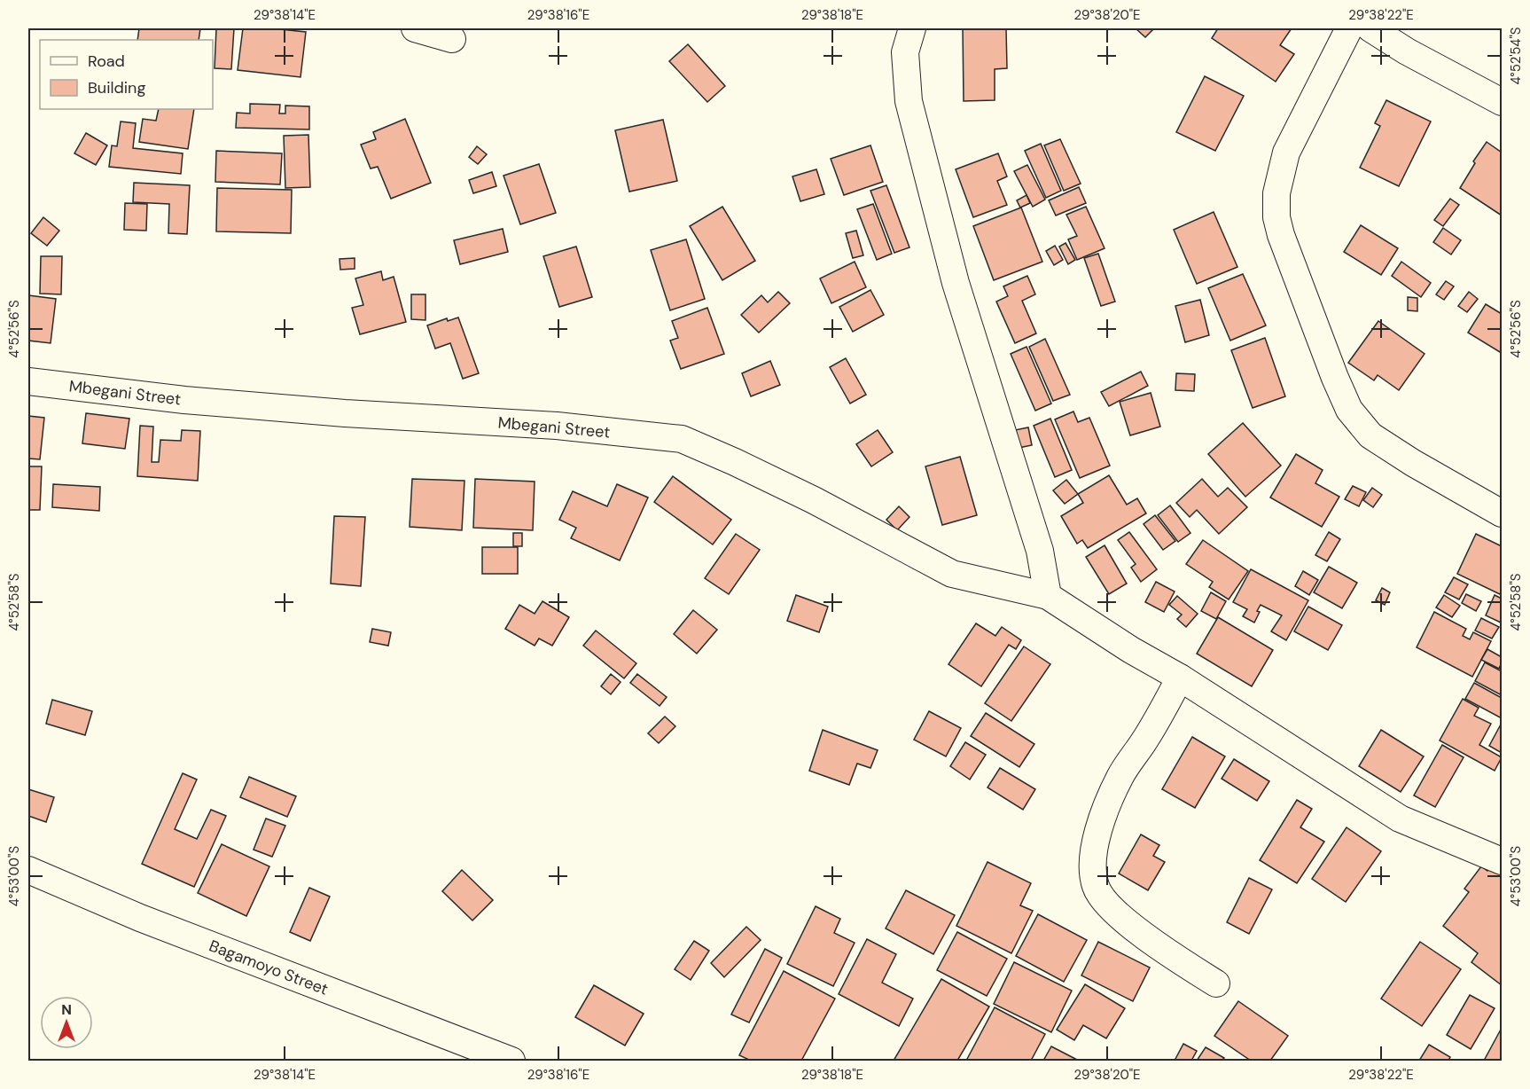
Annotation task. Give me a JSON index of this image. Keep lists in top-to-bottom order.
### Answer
{
  "streets": {
    "street": ["Mbegani Street", "Bagamoyo Street"]
  },
  "legend": ["Road", "Building"],
  "north": "top",
  "coordinates": [
    "29°38'14\"E",
    "29°38'16\"E",
    "29°38'18\"E",
    "29°38'20\"E",
    "29°38'22\"E",
    "4°52'54\"S",
    "4°52'56\"S",
    "4°52'58\"S",
    "4°53'00\"S"
  ]
}
